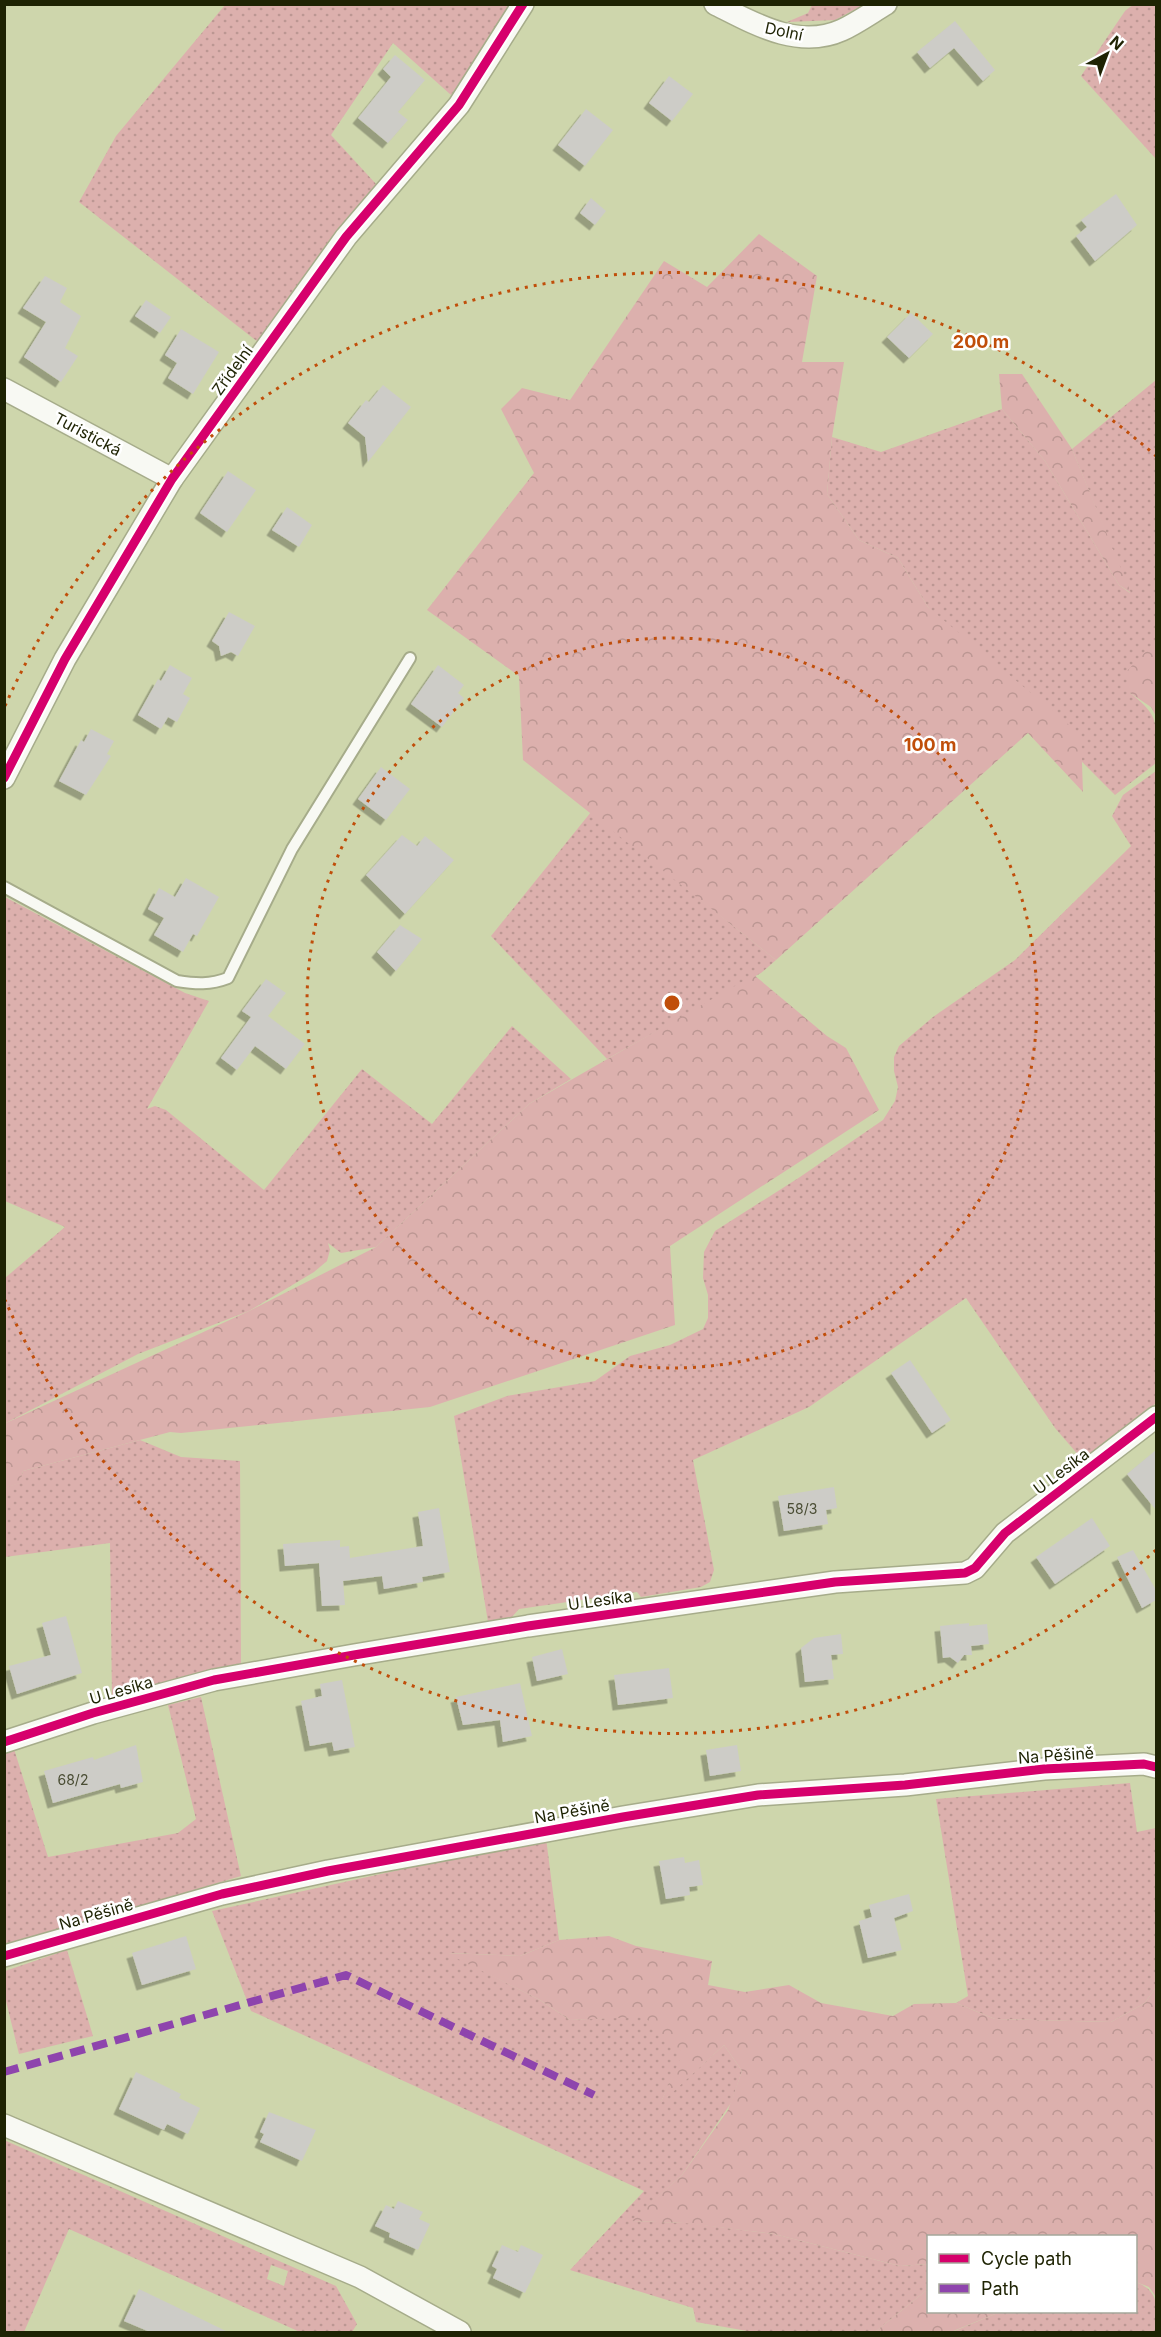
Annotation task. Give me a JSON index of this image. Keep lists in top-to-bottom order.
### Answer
{
  "streets": {
    "street": [
      "Dolní",
      "Zřídelní",
      "Turistická",
      "U Lesíka",
      "Na Pěšině"
    ]
  },
  "crossings": [
    ["Zřídelní", "Turistická"]
  ],
  "house_numbers": ["58/3", "68/2"],
  "legend": ["Cycle path", "Path"],
  "north": "top right",
  "rings": ["200 m", "100 m"]
}
